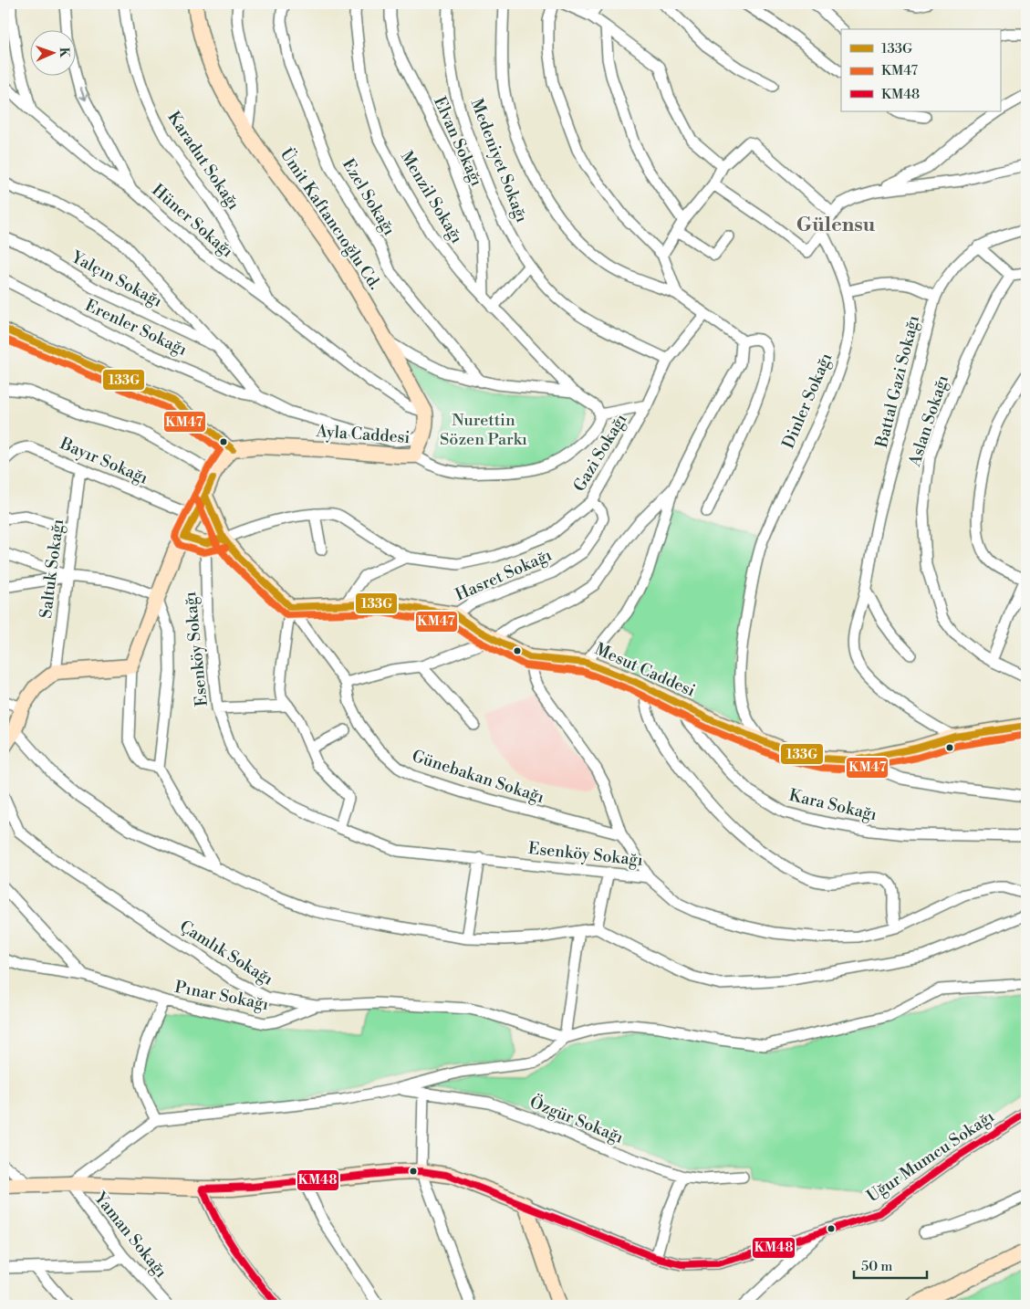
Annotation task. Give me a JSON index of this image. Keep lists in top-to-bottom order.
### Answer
{
  "streets": {
    "street": [
      "Elvan Sokağı",
      "Karadut Sokağı",
      "Medeniyet Sokağı",
      "Ezel Sokağı",
      "Menzil Sokağı",
      "Ümit Kaftancıoğlu Cd.",
      "Hüner Sokağı",
      "Yalçın Sokağı",
      "Erenler Sokağı",
      "Battal Gazi Sokağı",
      "Dinler Sokağı",
      "Aslan Sokağı",
      "Ayla Caddesi",
      "Gazi Sokağı",
      "Bayır Sokağı",
      "Saltuk Sokağı",
      "Hasret Sokağı",
      "Esenköy Sokağı",
      "Mesut Caddesi",
      "Günebakan Sokağı",
      "Kara Sokağı",
      "Çamlık Sokağı",
      "Pınar Sokağı",
      "Özgür Sokağı",
      "Uğur Mumcu Sokağı",
      "Yaman Sokağı"
    ]
  },
  "crossings": [
    ["Elvan Sokağı", "Menzil Sokağı"],
    ["Karadut Sokağı", "Hüner Sokağı"],
    ["Ümit Kaftancıoğlu Cd.", "Hüner Sokağı"],
    ["Yalçın Sokağı", "Erenler Sokağı"],
    ["Battal Gazi Sokağı", "Mesut Caddesi"],
    ["Dinler Sokağı", "Mesut Caddesi"],
    ["Gazi Sokağı", "Hasret Sokağı"],
    ["Bayır Sokağı", "Saltuk Sokağı"],
    ["Hasret Sokağı", "Mesut Caddesi"],
    ["Mesut Caddesi", "Kara Sokağı"],
    ["Çamlık Sokağı", "Pınar Sokağı"]
  ],
  "districts": ["Gülensu"],
  "parks": ["Nurettin Sözen Parkı"],
  "lines": ["transit line 133G", "transit line KM47", "transit line KM48"],
  "legend": ["133G", "KM47", "KM48"],
  "scale_bar": "50 m",
  "north": "right"
}
